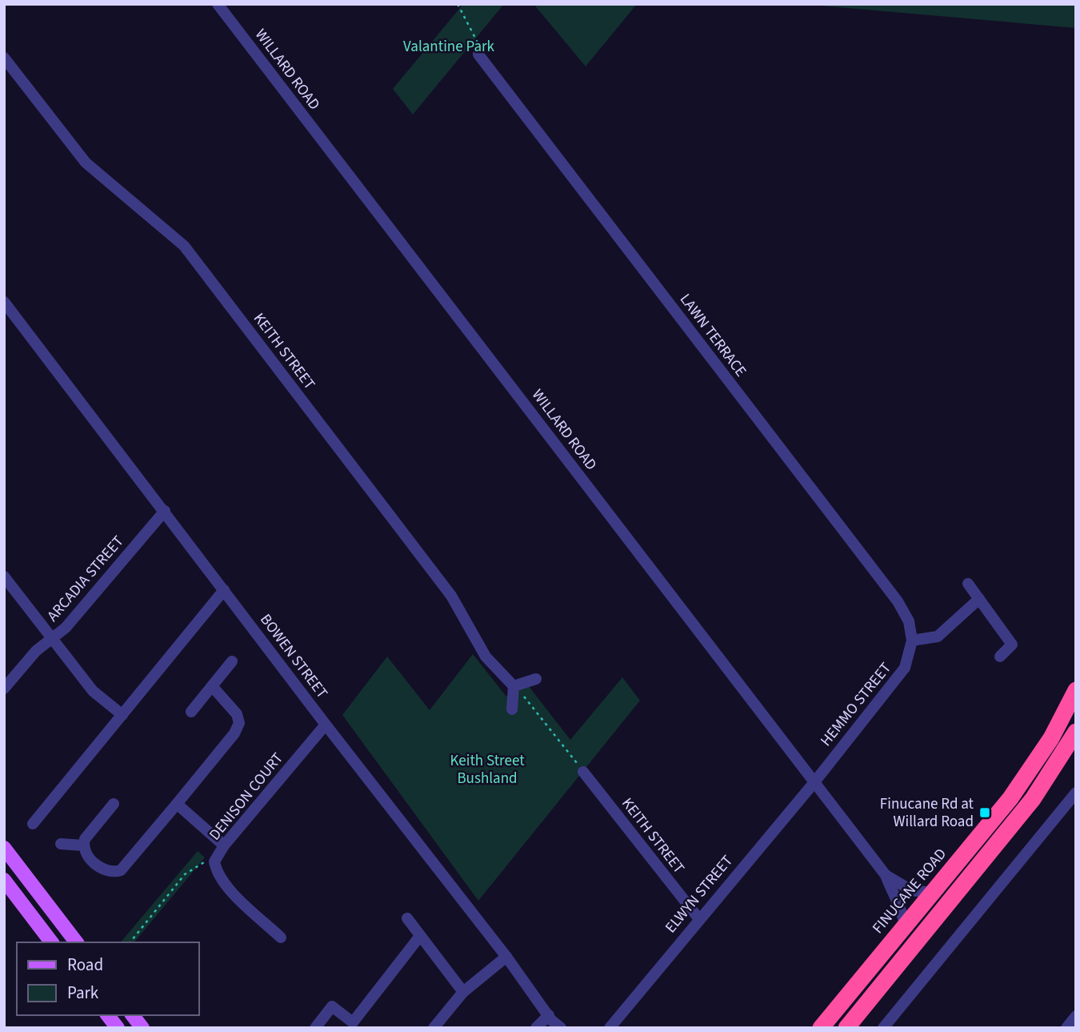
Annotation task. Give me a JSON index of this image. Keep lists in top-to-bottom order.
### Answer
{
  "streets": {
    "highway": ["FINUCANE ROAD"],
    "street": [
      "WILLARD ROAD",
      "LAWN TERRACE",
      "KEITH STREET",
      "ARCADIA STREET",
      "BOWEN STREET",
      "HEMMO STREET",
      "DENISON COURT",
      "ELWYN STREET"
    ]
  },
  "crossings": [
    ["WILLARD ROAD", "HEMMO STREET"],
    ["WILLARD ROAD", "FINUCANE ROAD"],
    ["WILLARD ROAD", "ELWYN STREET"],
    ["LAWN TERRACE", "HEMMO STREET"],
    ["KEITH STREET", "ELWYN STREET"],
    ["ARCADIA STREET", "BOWEN STREET"],
    ["BOWEN STREET", "DENISON COURT"],
    ["HEMMO STREET", "ELWYN STREET"]
  ],
  "parks": ["Valantine Park", "Keith Street Bushland"],
  "places": {
    "transit": ["Finucane Rd at Willard Road"]
  },
  "legend": ["Road", "Park"]
}
